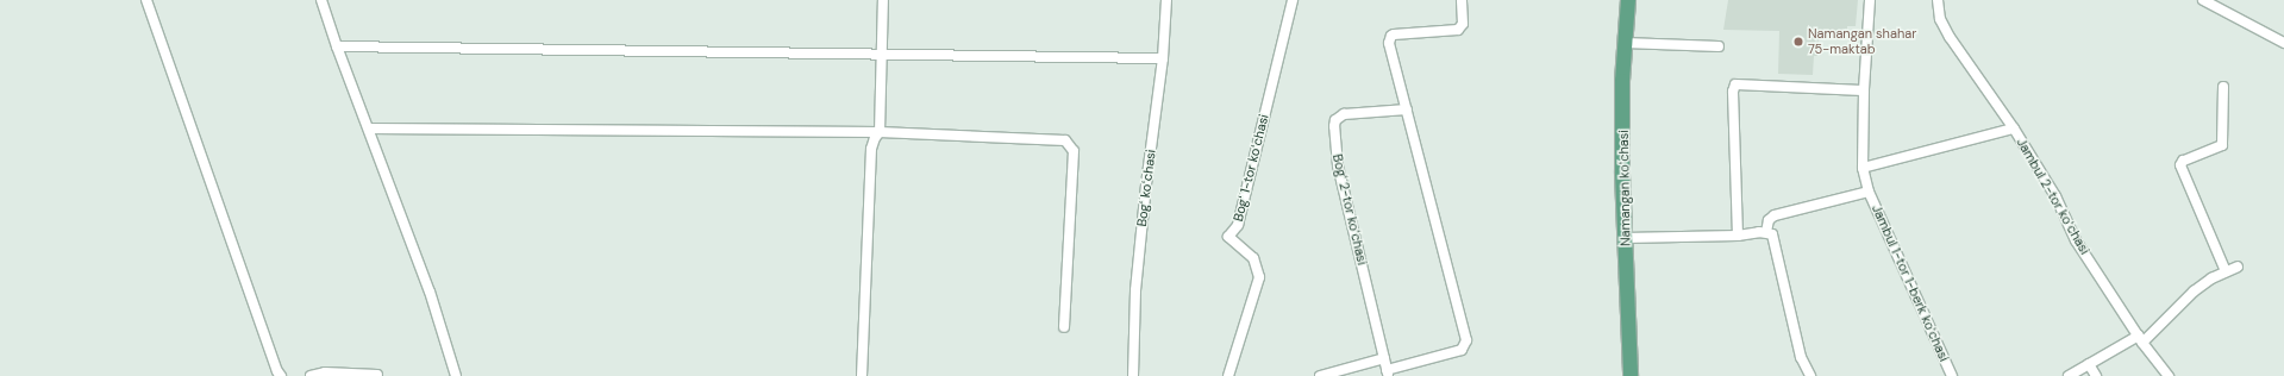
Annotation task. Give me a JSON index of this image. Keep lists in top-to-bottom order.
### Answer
{
  "streets": {
    "main road": ["Namangan koʻchasi"],
    "street": [
      "Bogʻ 1-tor koʻchasi",
      "Bogʻ koʻchasi",
      "Jambul 2-tor koʻchasi",
      "Bogʻ 2-tor koʻchasi",
      "Jambul 1-tor 1-berk koʻchasi"
    ]
  },
  "places": ["Namangan shahar 75-maktab"]
}
